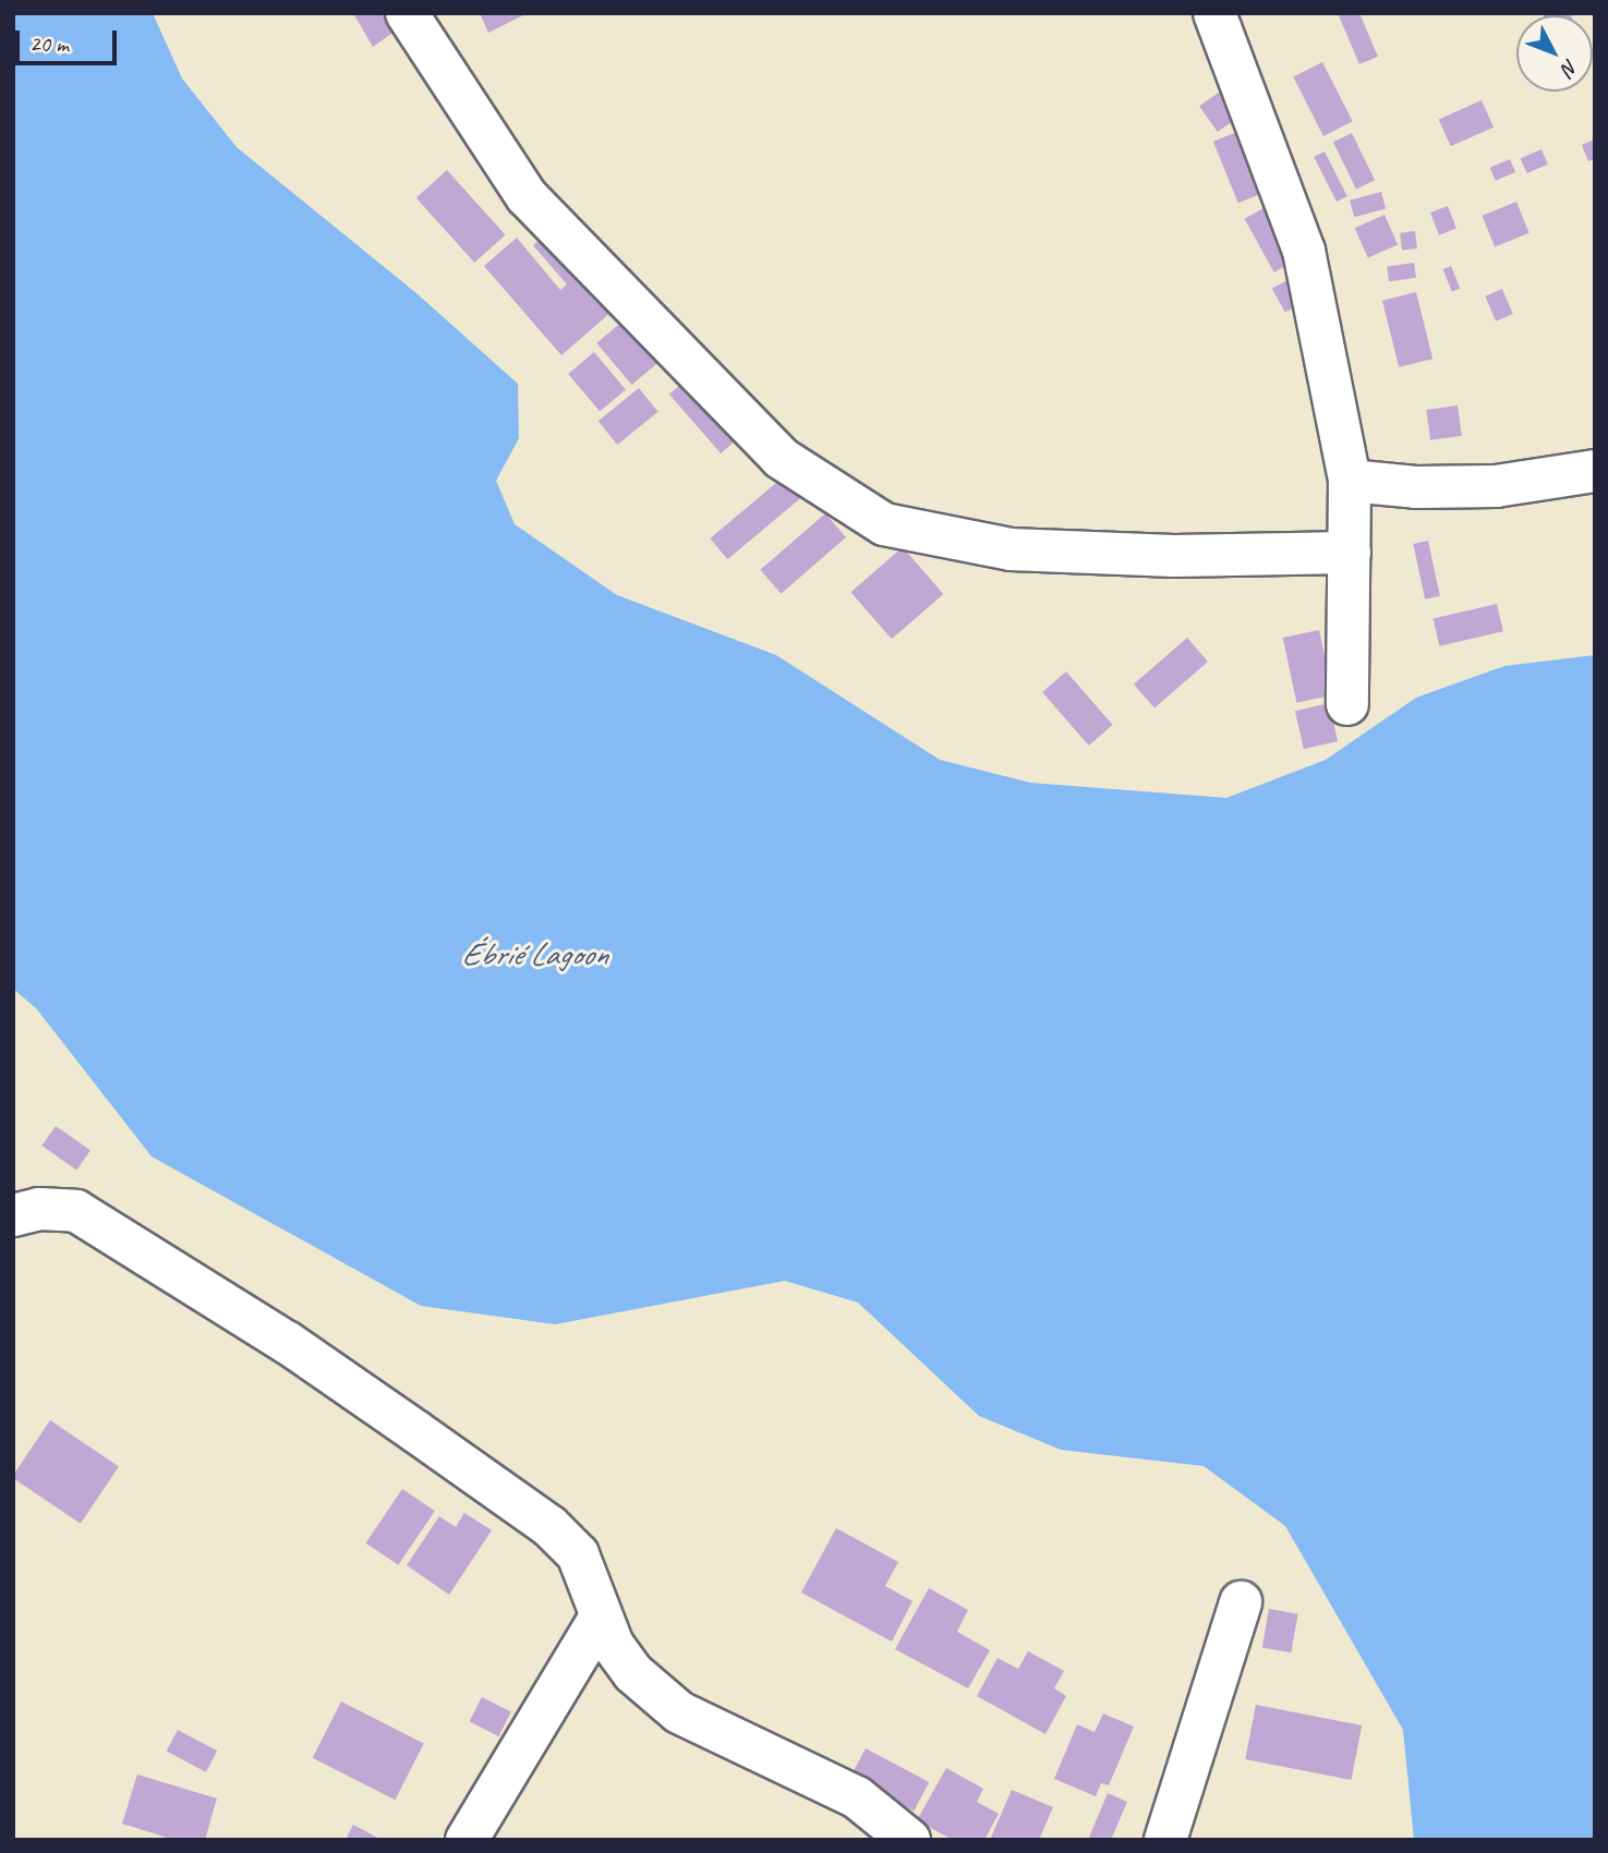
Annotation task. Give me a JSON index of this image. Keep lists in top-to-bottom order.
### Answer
{
  "water": ["Ébrié Lagoon"],
  "scale_bar": "20 m",
  "north": "bottom right"
}
